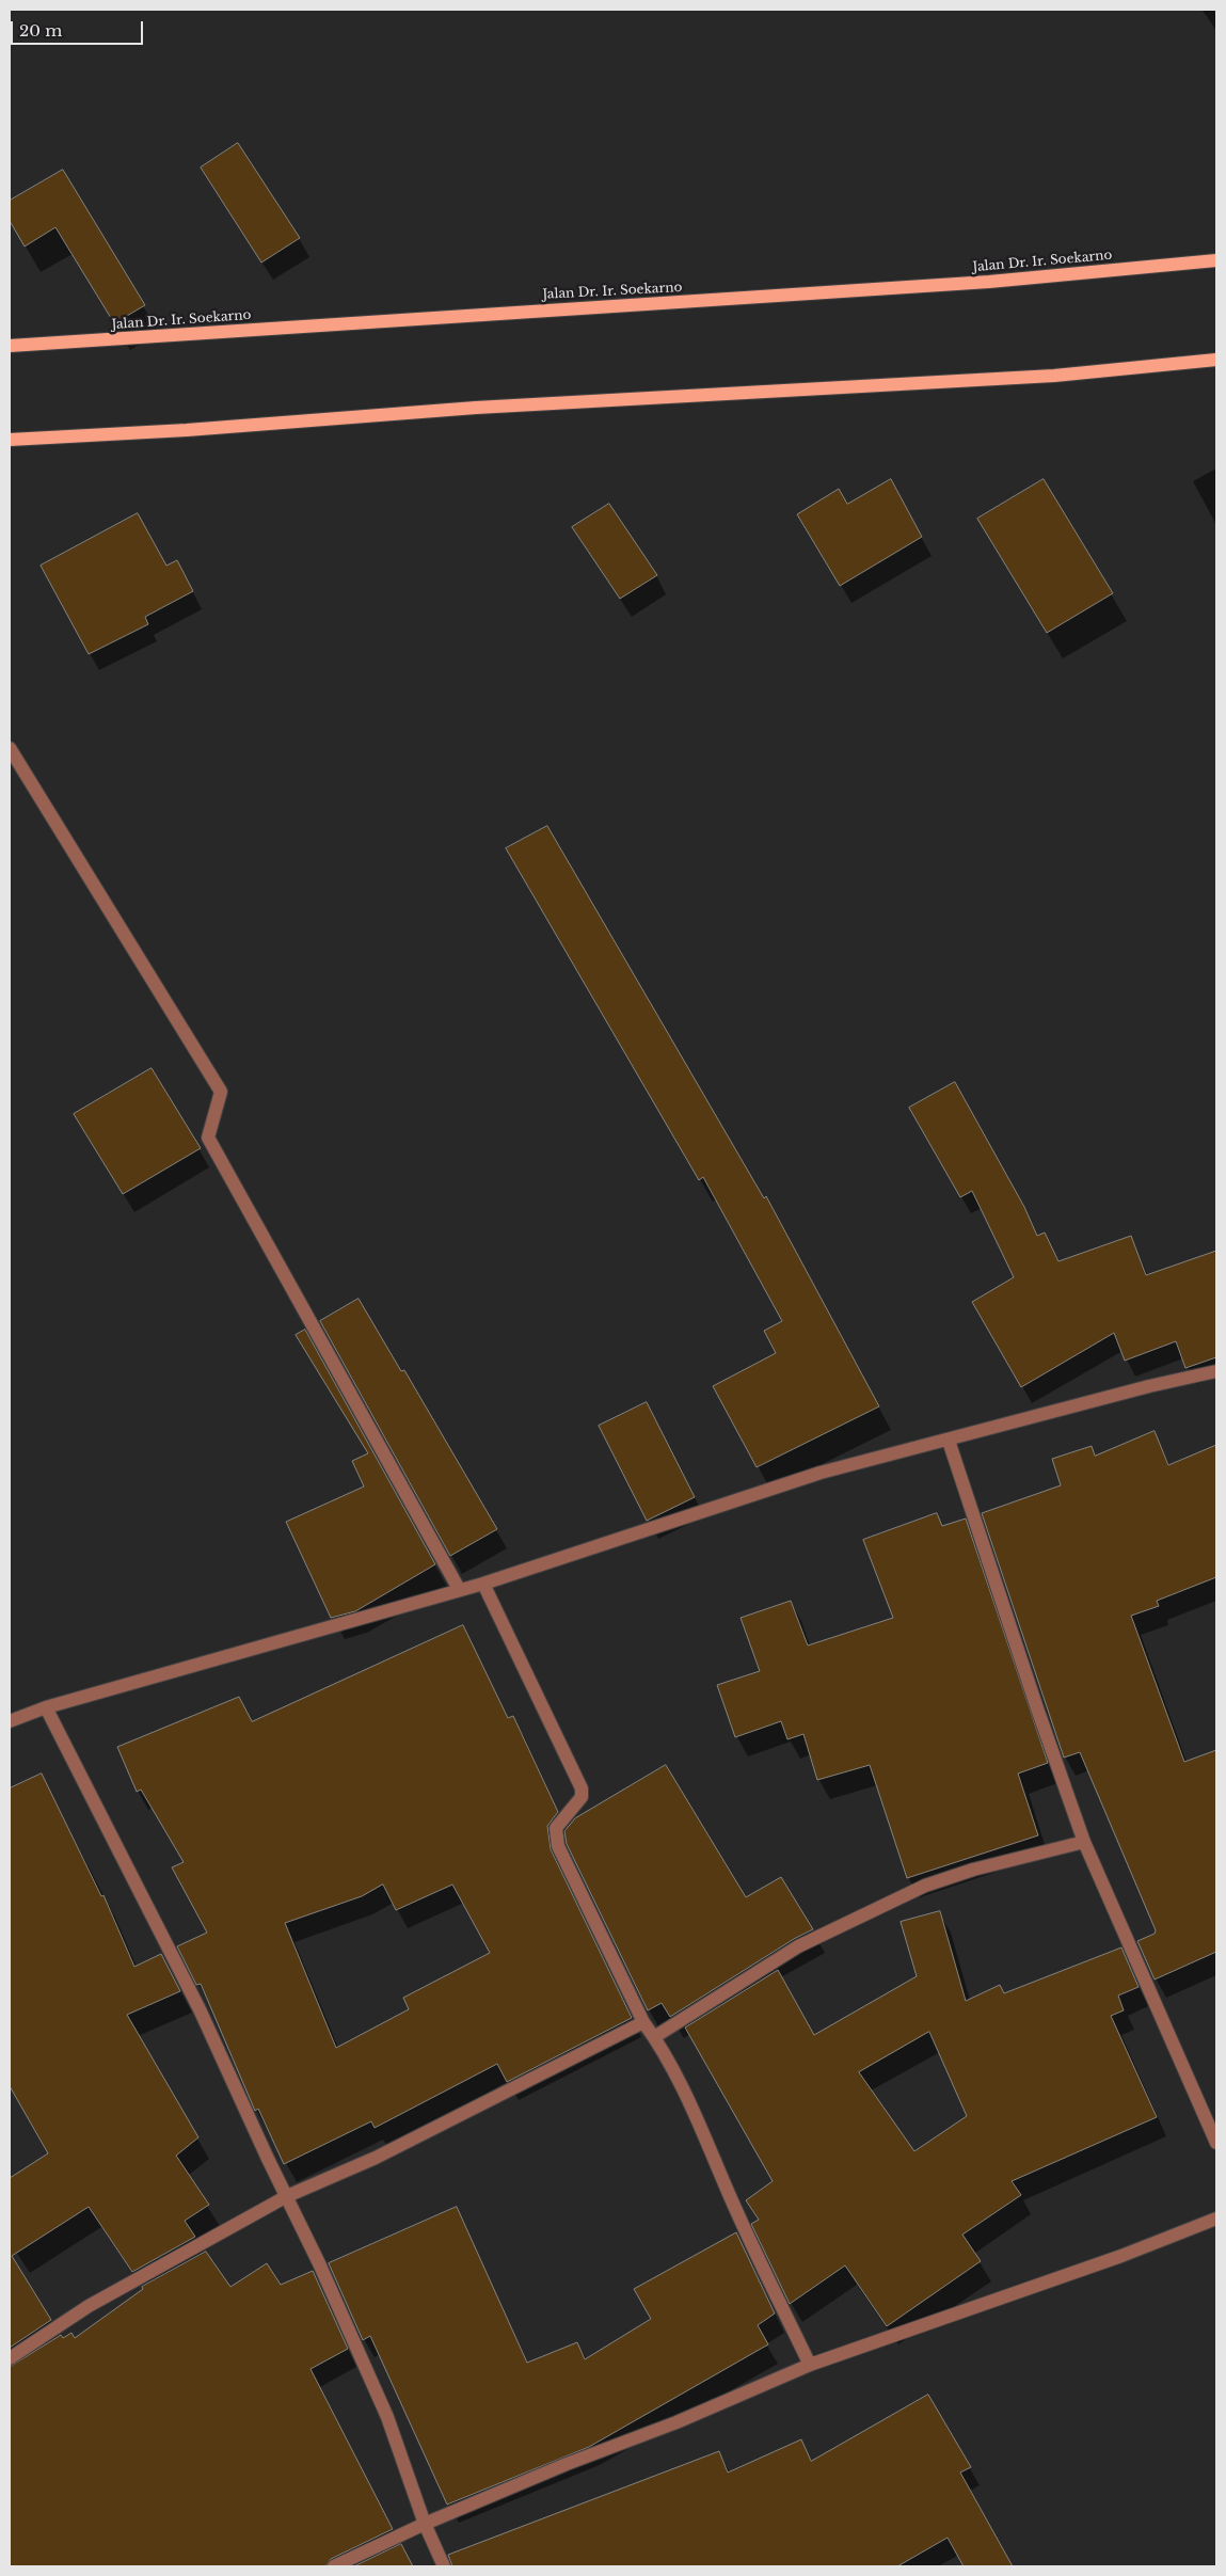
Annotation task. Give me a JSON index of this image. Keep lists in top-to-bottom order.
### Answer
{
  "streets": {
    "main road": ["Jalan Dr. Ir. Soekarno"]
  },
  "scale_bar": "20 m"
}
